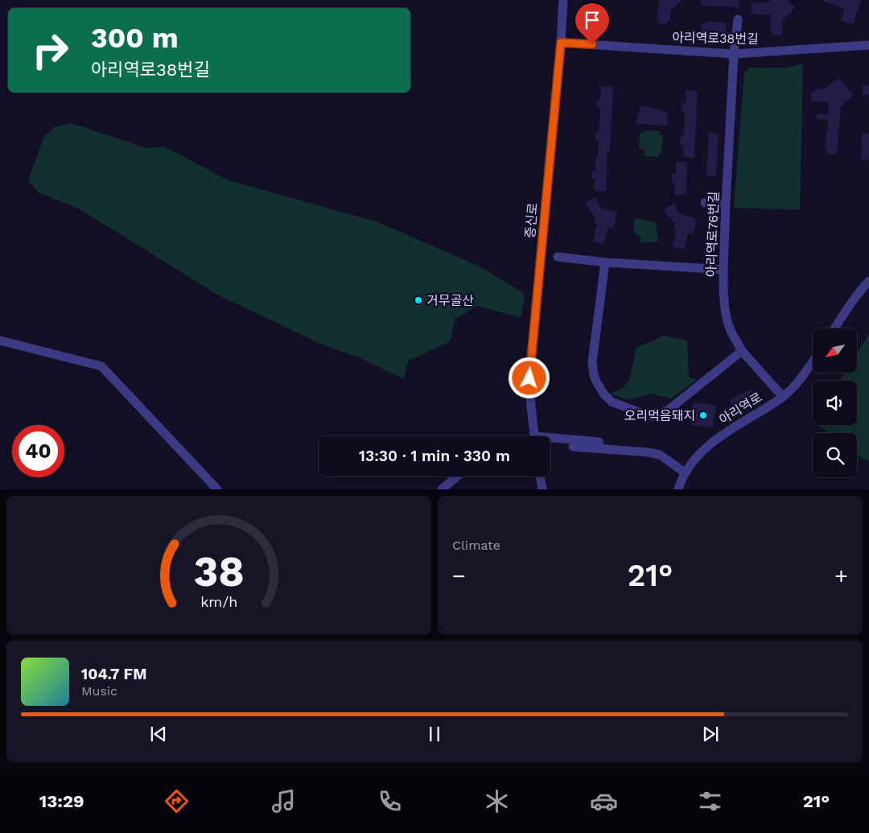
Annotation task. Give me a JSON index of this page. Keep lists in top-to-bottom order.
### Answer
{
  "streets": {
    "street": [
      "아리역로38번길",
      "증신로",
      "아리역로76번길",
      "아리역로"
    ]
  },
  "crossings": [
    ["아리역로38번길", "증신로"],
    ["아리역로38번길", "아리역로76번길"],
    ["아리역로76번길", "아리역로"]
  ],
  "places": ["거무골산", "오리먹음돼지"],
  "north": "bottom left",
  "page": {
    "turn": ["300 m", "아리역로38번길"],
    "limit": "40",
    "trip": "13:30 · 1 min · 330 m",
    "tile": "Climate",
    "heat": ["−", "21°", "+"],
    "song": ["104.7 FM", "Music"],
    "tabs": ["13:29", "21°"],
    "gauge": ["38", "km/h"]
  }
}
